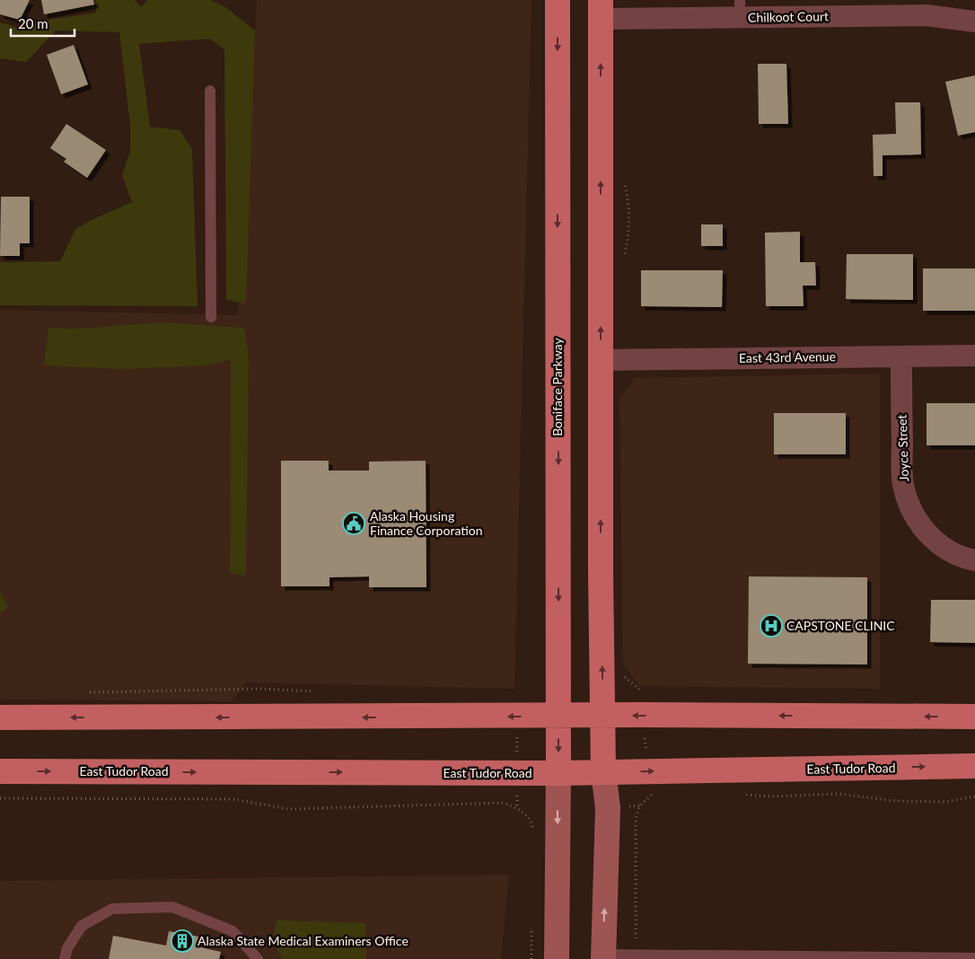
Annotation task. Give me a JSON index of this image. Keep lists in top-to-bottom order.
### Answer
{
  "streets": {
    "main road": ["Boniface Parkway", "East Tudor Road"],
    "street": ["Chilkoot Court", "East 43rd Avenue", "Joyce Street"]
  },
  "crossings": [
    ["East 43rd Avenue", "Joyce Street"],
    ["Boniface Parkway", "East Tudor Road"]
  ],
  "places": {
    "public building": ["Alaska Housing Finance Corporation"],
    "hospital": ["CAPSTONE CLINIC"],
    "building": ["Alaska State Medical Examiners Office"]
  },
  "scale_bar": "20 m"
}
